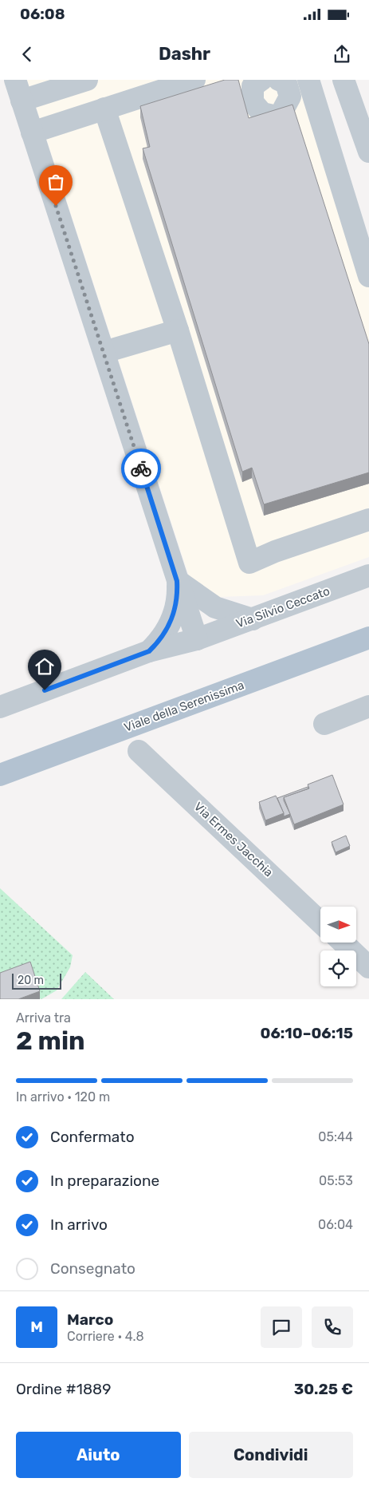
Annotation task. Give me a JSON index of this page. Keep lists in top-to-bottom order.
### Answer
{
  "streets": {
    "main road": ["Viale della Serenissima"],
    "street": ["Via Silvio Ceccato", "Via Ermes Jacchia"]
  },
  "scale_bar": "20 m",
  "north": "right",
  "page": {
    "status": "06:08",
    "header": "Dashr",
    "scale": "20 m",
    "heading": ["2 min", "Arriva tra", "06:10–06:15"],
    "panel": [
      "Marco",
      "Corriere · 4.8",
      "Ordine #1889",
      "30.25 €"
    ],
    "bar": "In arrivo · 120 m",
    "list": [
      ["Confermato", "05:44"],
      ["In preparazione", "05:53"],
      ["In arrivo", "06:04"],
      "Consegnato"
    ],
    "round": "M",
    "buttons": ["Aiuto", "Condividi"]
  }
}
